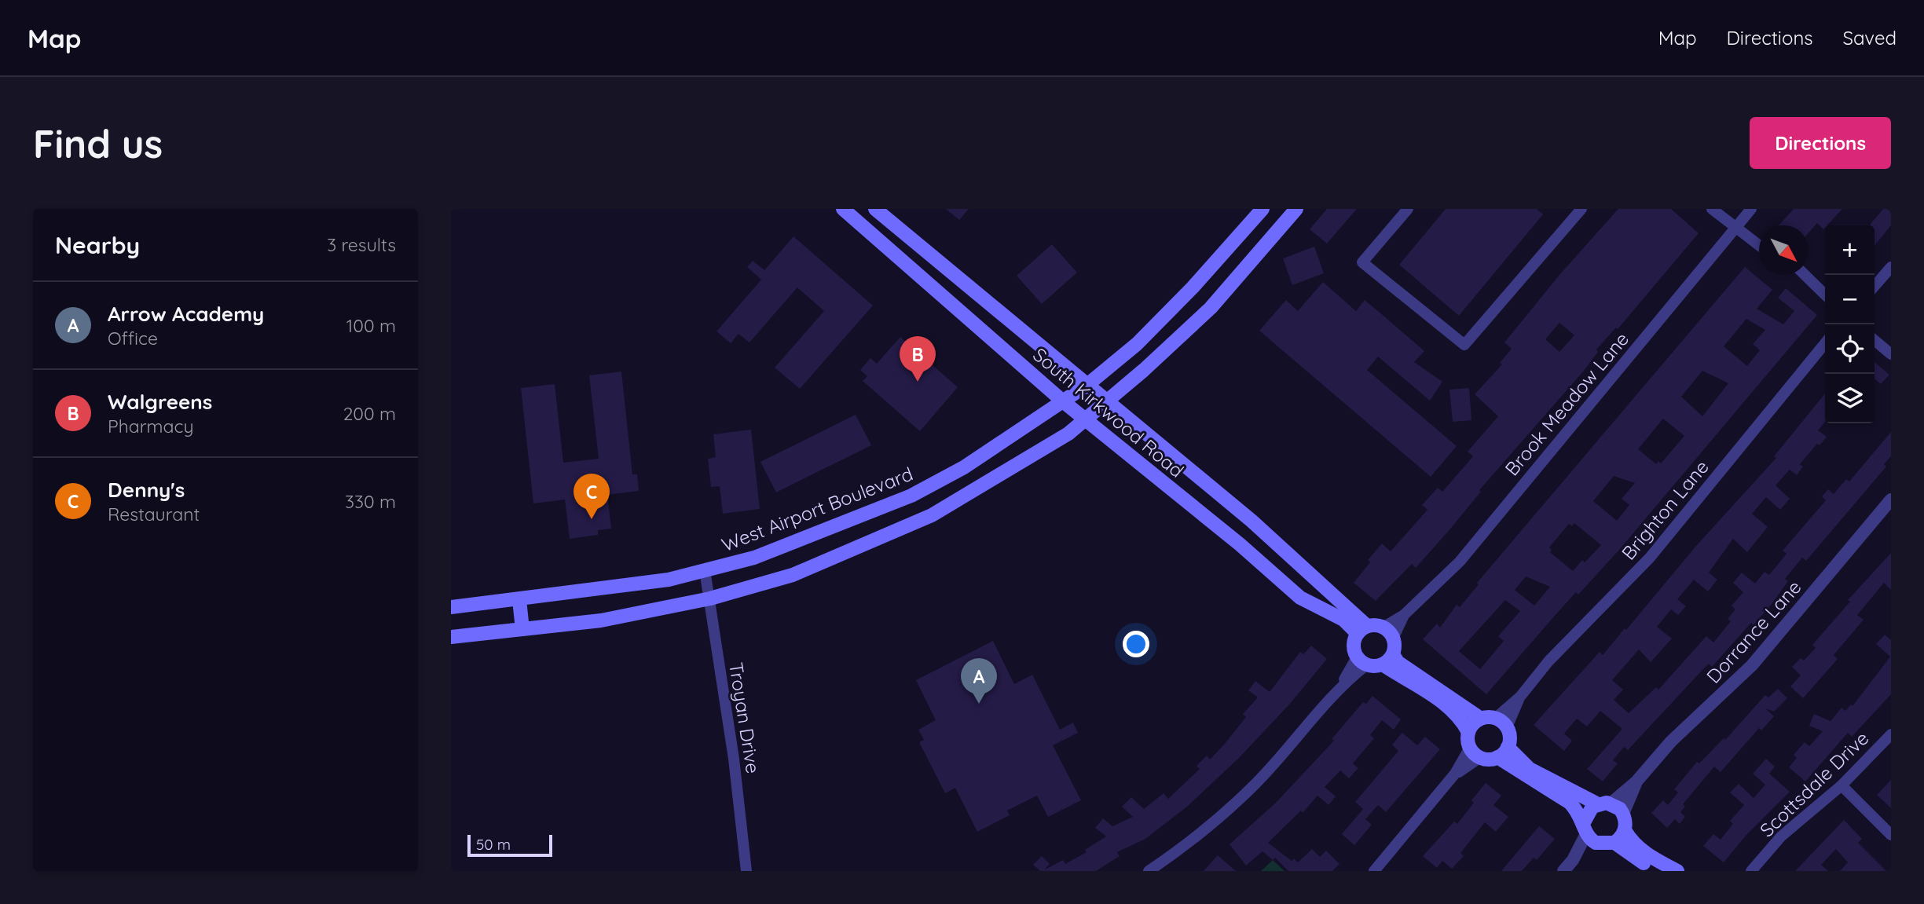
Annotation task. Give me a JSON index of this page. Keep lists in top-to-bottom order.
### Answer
{
  "streets": {
    "main road": ["South Kirkwood Road", "West Airport Boulevard"],
    "street": [
      "Brook Meadow Lane",
      "Brighton Lane",
      "Dorrance Lane",
      "Troyan Drive",
      "Scottsdale Drive"
    ]
  },
  "crossings": [
    ["South Kirkwood Road", "West Airport Boulevard"],
    ["West Airport Boulevard", "Troyan Drive"]
  ],
  "scale_bar": "50 m",
  "north": "bottom right",
  "page": {
    "header": "Map",
    "nav": ["Map", "Directions", "Saved"],
    "buttons": "Directions",
    "title": "Find us",
    "heading": ["Nearby", "3 results"],
    "map_buttons": ["+", "−"],
    "list": [
      {
        "mark": "A",
        "name": "Arrow Academy",
        "note": "Office",
        "value": "100 m"
      },
      {
        "mark": "B",
        "name": "Walgreens",
        "note": "Pharmacy",
        "value": "200 m"
      },
      {
        "mark": "C",
        "name": "Denny's",
        "note": "Restaurant",
        "value": "330 m"
      }
    ],
    "pins": ["B", "C", "A"],
    "scale": "50 m"
  }
}
